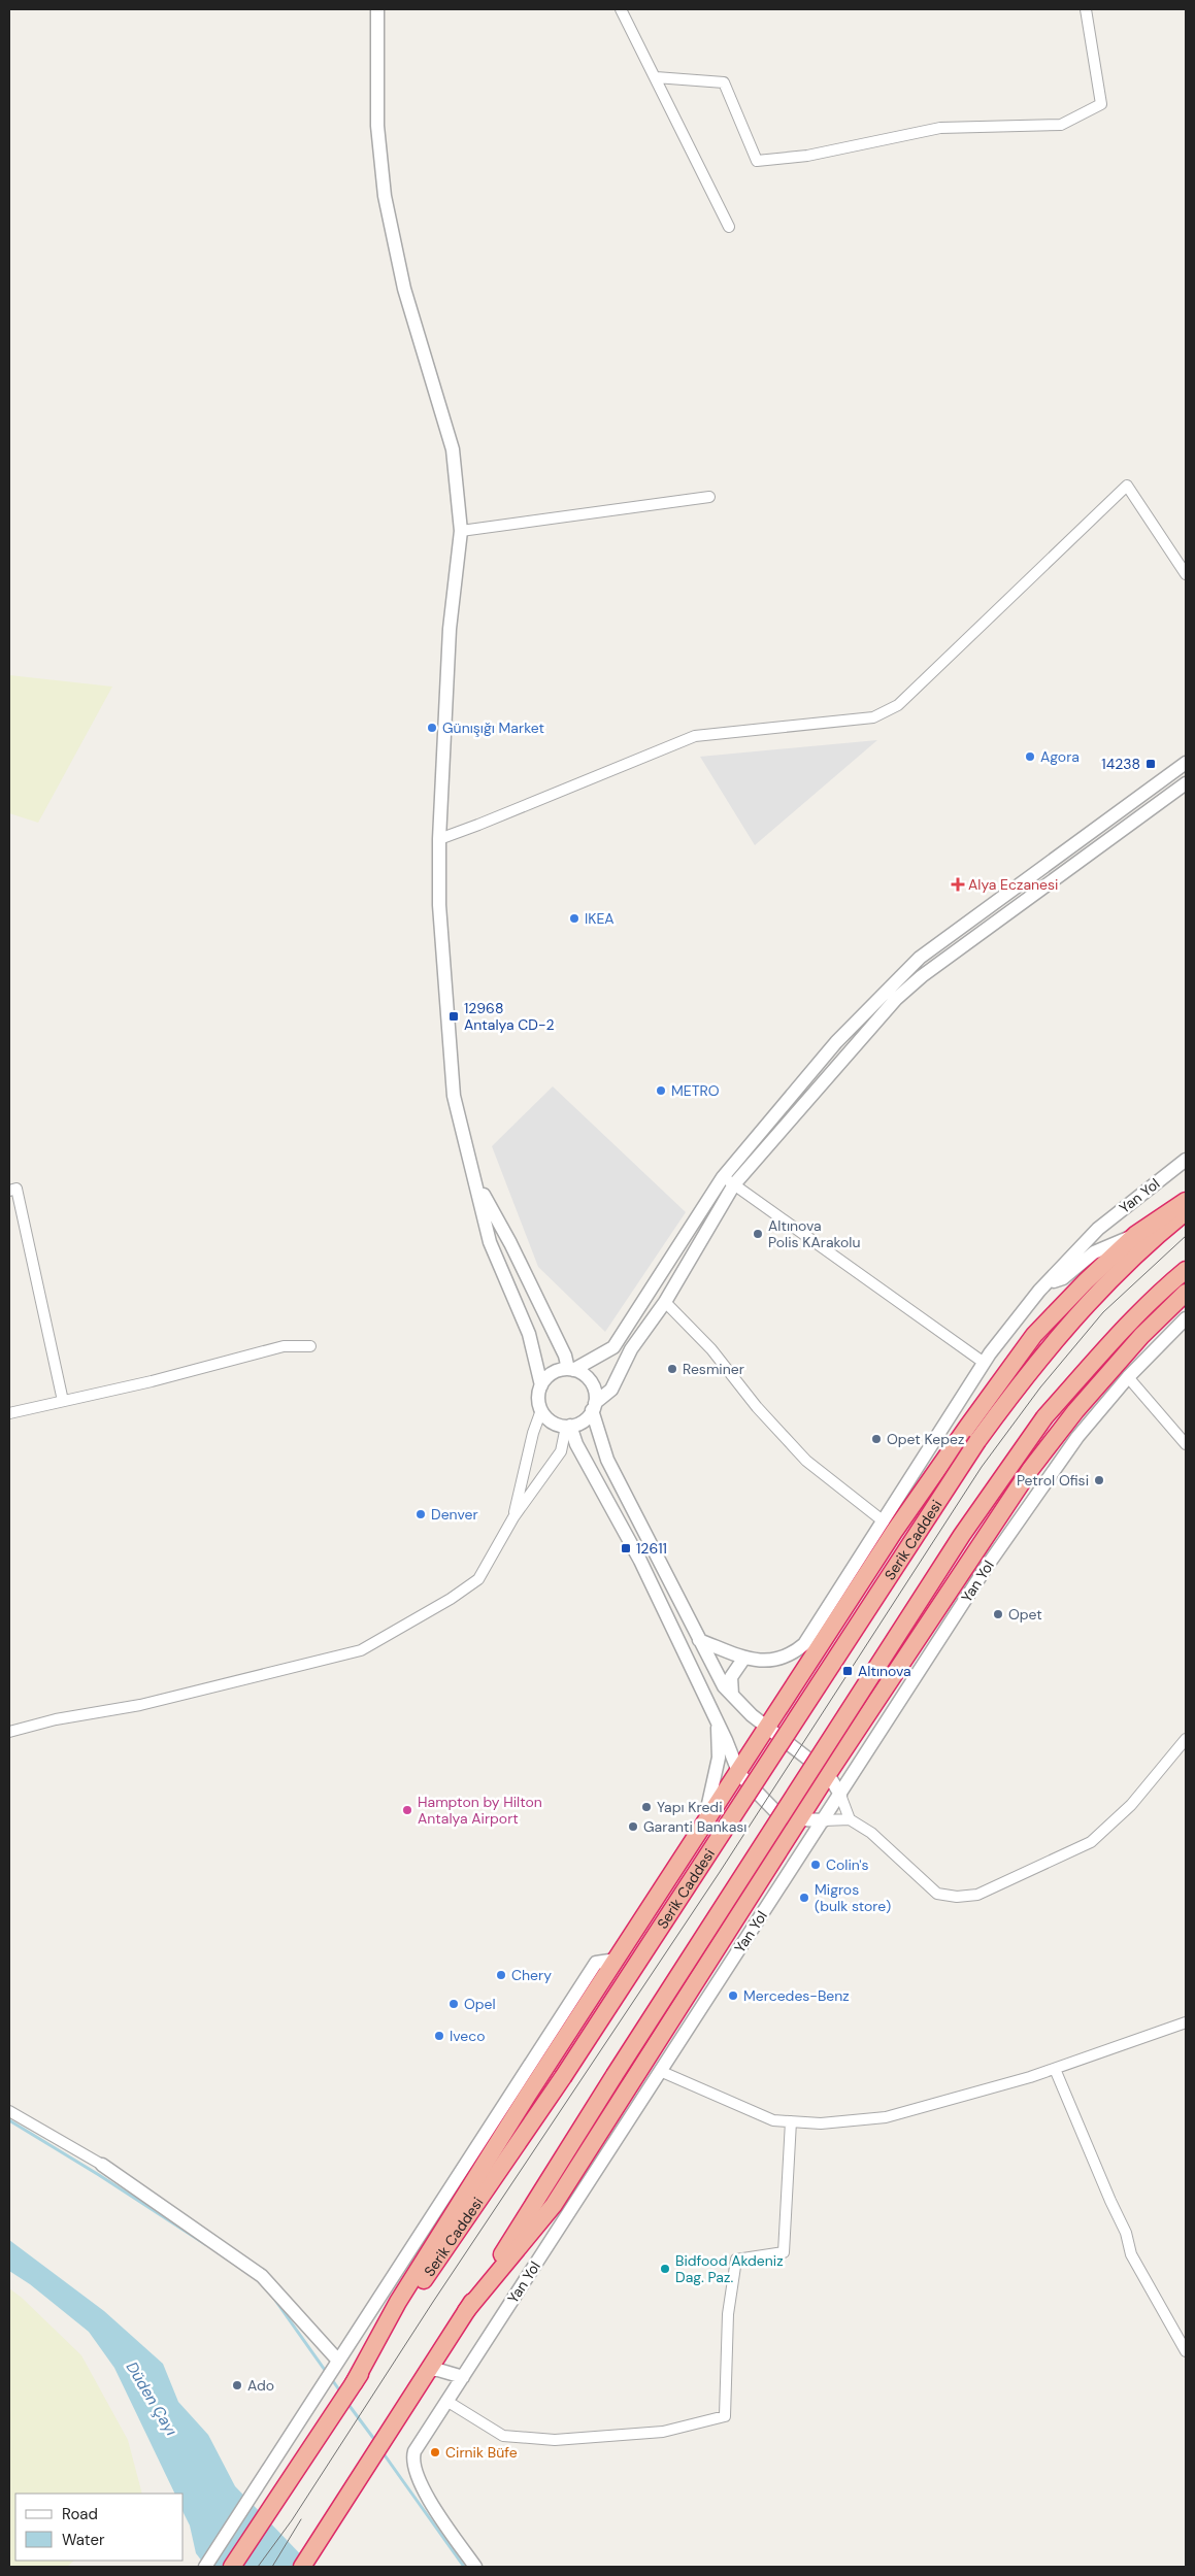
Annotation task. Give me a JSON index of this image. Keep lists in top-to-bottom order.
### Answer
{
  "streets": {
    "highway": ["Serik Caddesi"],
    "street": ["Yan Yol"]
  },
  "water": ["Düden Çayı"],
  "places": {
    "other": [
      "Günışığı Market",
      "Agora",
      "IKEA",
      "METRO",
      "Altınova Polis KArakolu",
      "Resminer",
      "Opet Kepez",
      "Petrol Ofisi",
      "Denver",
      "Opet",
      "Yapı Kredi",
      "Hampton by Hilton Antalya Airport",
      "Garanti Bankası",
      "Colin's",
      "Migros (bulk store)",
      "Chery",
      "Mercedes-Benz",
      "Opel",
      "Iveco",
      "Bidfood Akdeniz Dag. Paz.",
      "Ado",
      "Cirnik Büfe"
    ],
    "transit": [
      "14238",
      "12968 Antalya CD-2",
      "12611",
      "Altınova"
    ],
    "health": ["Alya Eczanesi"]
  },
  "legend": ["Road", "Water"]
}
